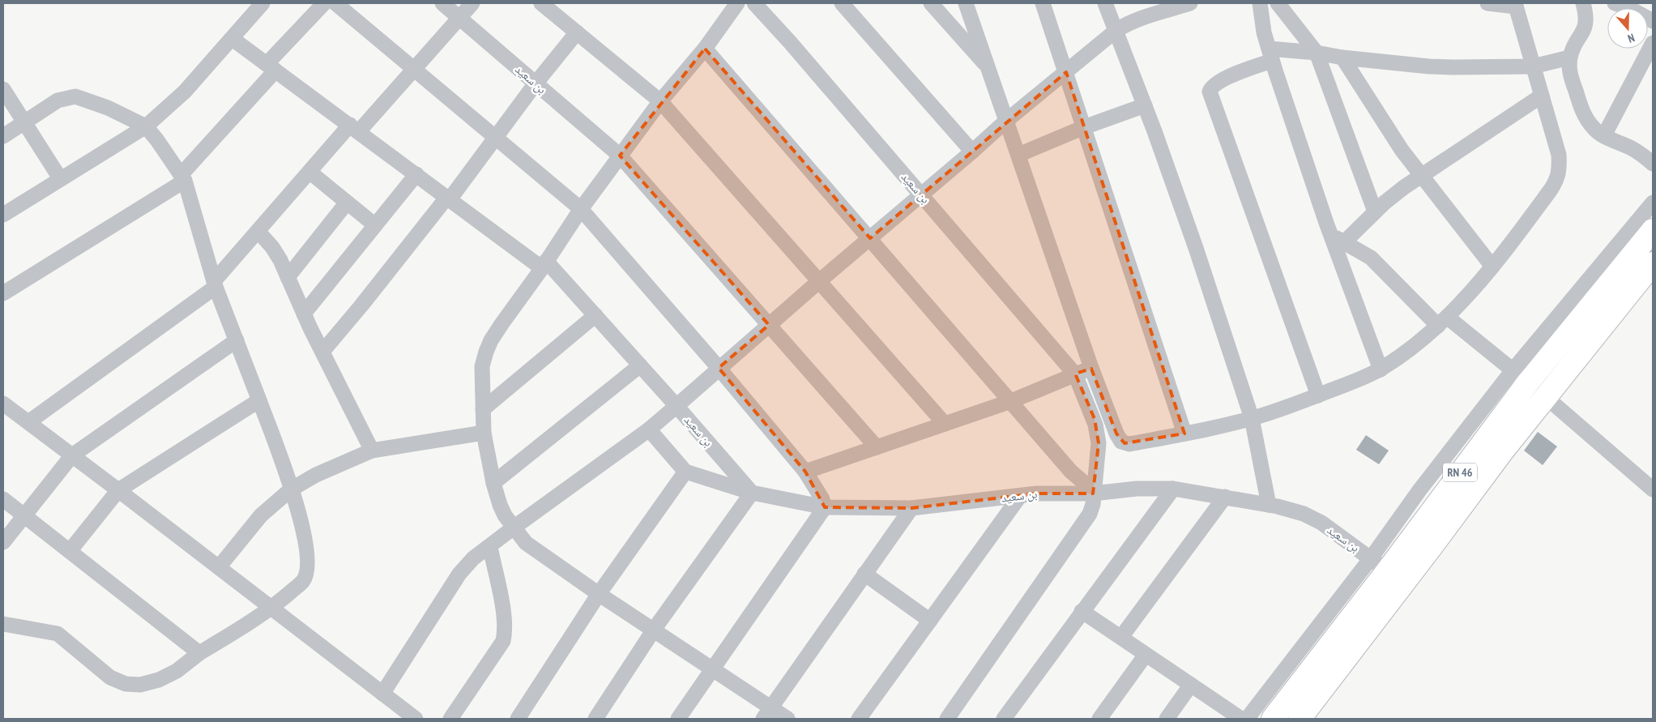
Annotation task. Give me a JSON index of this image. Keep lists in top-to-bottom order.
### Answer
{
  "streets": {
    "main road": ["RN 46"],
    "street": ["بن سعيد"]
  },
  "crossings": [
    ["بن سعيد", "RN 46"]
  ],
  "north": "bottom"
}
